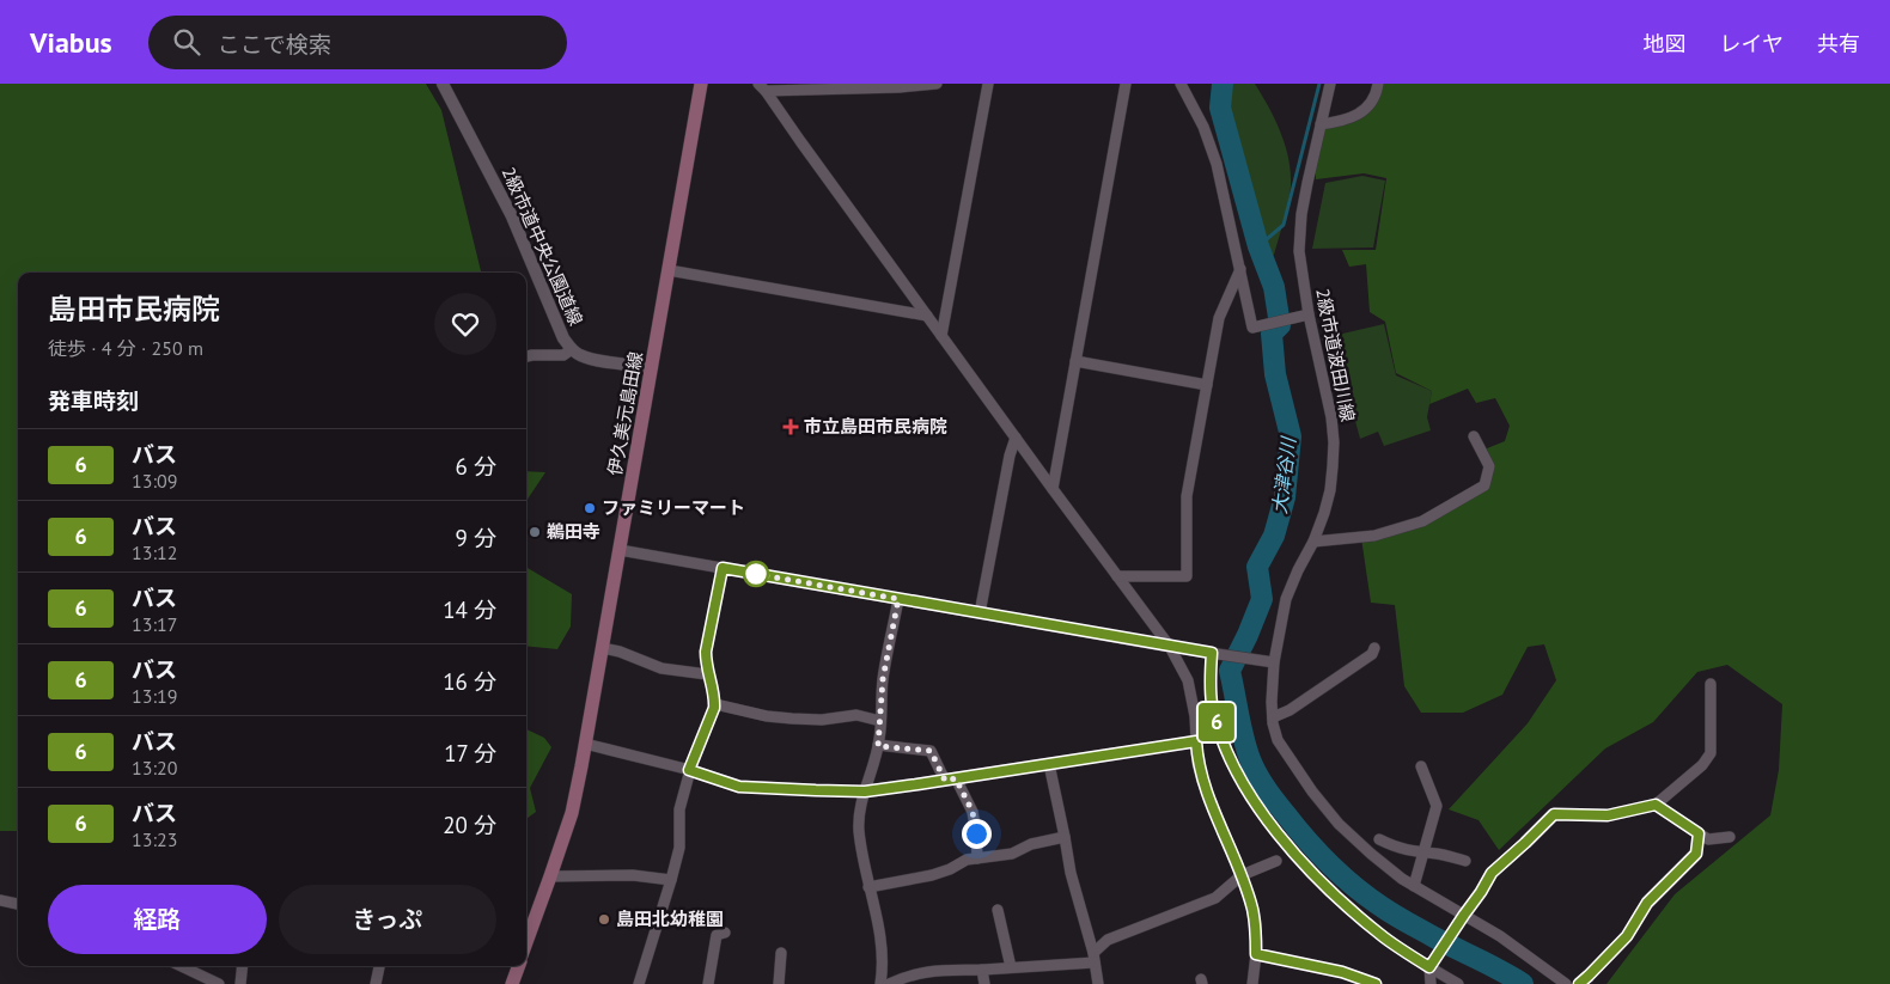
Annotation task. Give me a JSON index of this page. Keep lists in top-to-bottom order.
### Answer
{
  "streets": {
    "main road": ["伊久美元島田線"],
    "street": ["2級市道中央公園道線", "2級市道波田川線"]
  },
  "crossings": [
    ["2級市道中央公園道線", "伊久美元島田線"]
  ],
  "water": ["大津谷川"],
  "places": {
    "health": ["市立島田市民病院"],
    "other": ["ファミリーマート", "鵜田寺", "島田北幼稚園"]
  },
  "lines": ["bus line 6"],
  "page": {
    "header": "Viabus",
    "search": "ここで検索",
    "nav": ["地図", "レイヤ", "共有"],
    "on_map": "6",
    "heading": [
      ["島田市民病院", "徒歩 · 4 分 · 250 m"],
      "発車時刻"
    ],
    "list": [
      {
        "mark": "6",
        "name": "バス",
        "note": "13:09",
        "value": "6 分"
      },
      {
        "mark": "6",
        "name": "バス",
        "note": "13:12",
        "value": "9 分"
      },
      {
        "mark": "6",
        "name": "バス",
        "note": "13:17",
        "value": "14 分"
      },
      {
        "mark": "6",
        "name": "バス",
        "note": "13:19",
        "value": "16 分"
      },
      {
        "mark": "6",
        "name": "バス",
        "note": "13:20",
        "value": "17 分"
      },
      {
        "mark": "6",
        "name": "バス",
        "note": "13:23",
        "value": "20 分"
      }
    ],
    "buttons": ["経路", "きっぷ"]
  }
}
